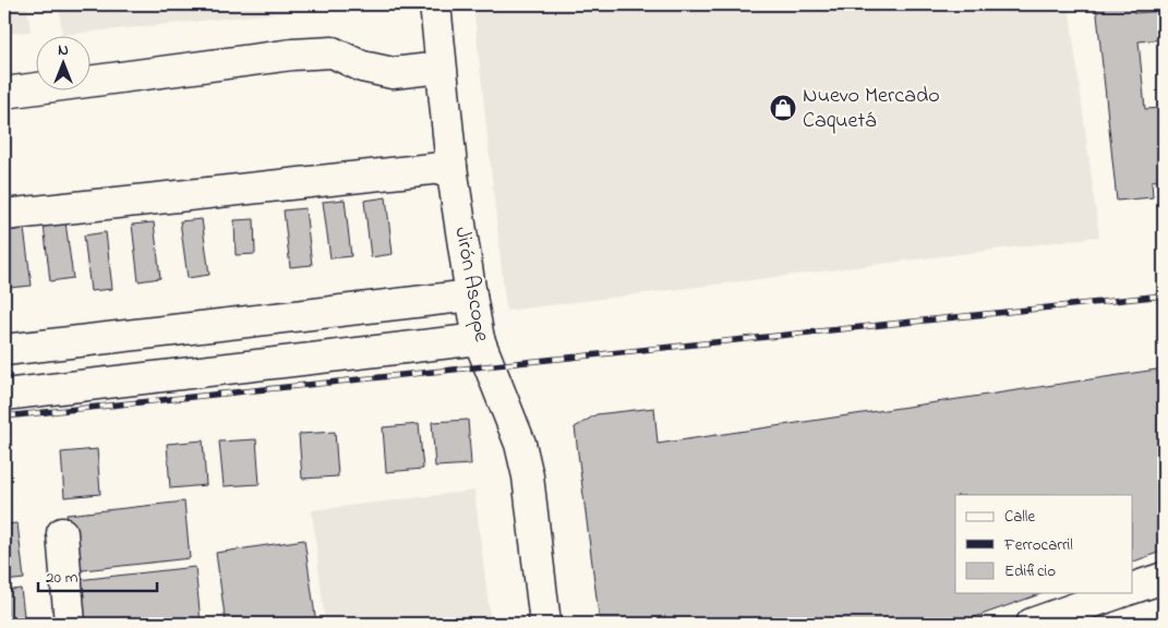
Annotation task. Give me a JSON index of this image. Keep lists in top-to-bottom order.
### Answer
{
  "streets": {
    "street": ["Jirón Ascope"]
  },
  "places": {
    "shop": ["Nuevo Mercado Caquetá"]
  },
  "legend": ["Calle", "Ferrocarril", "Edificio"],
  "scale_bar": "20 m",
  "north": "top"
}
